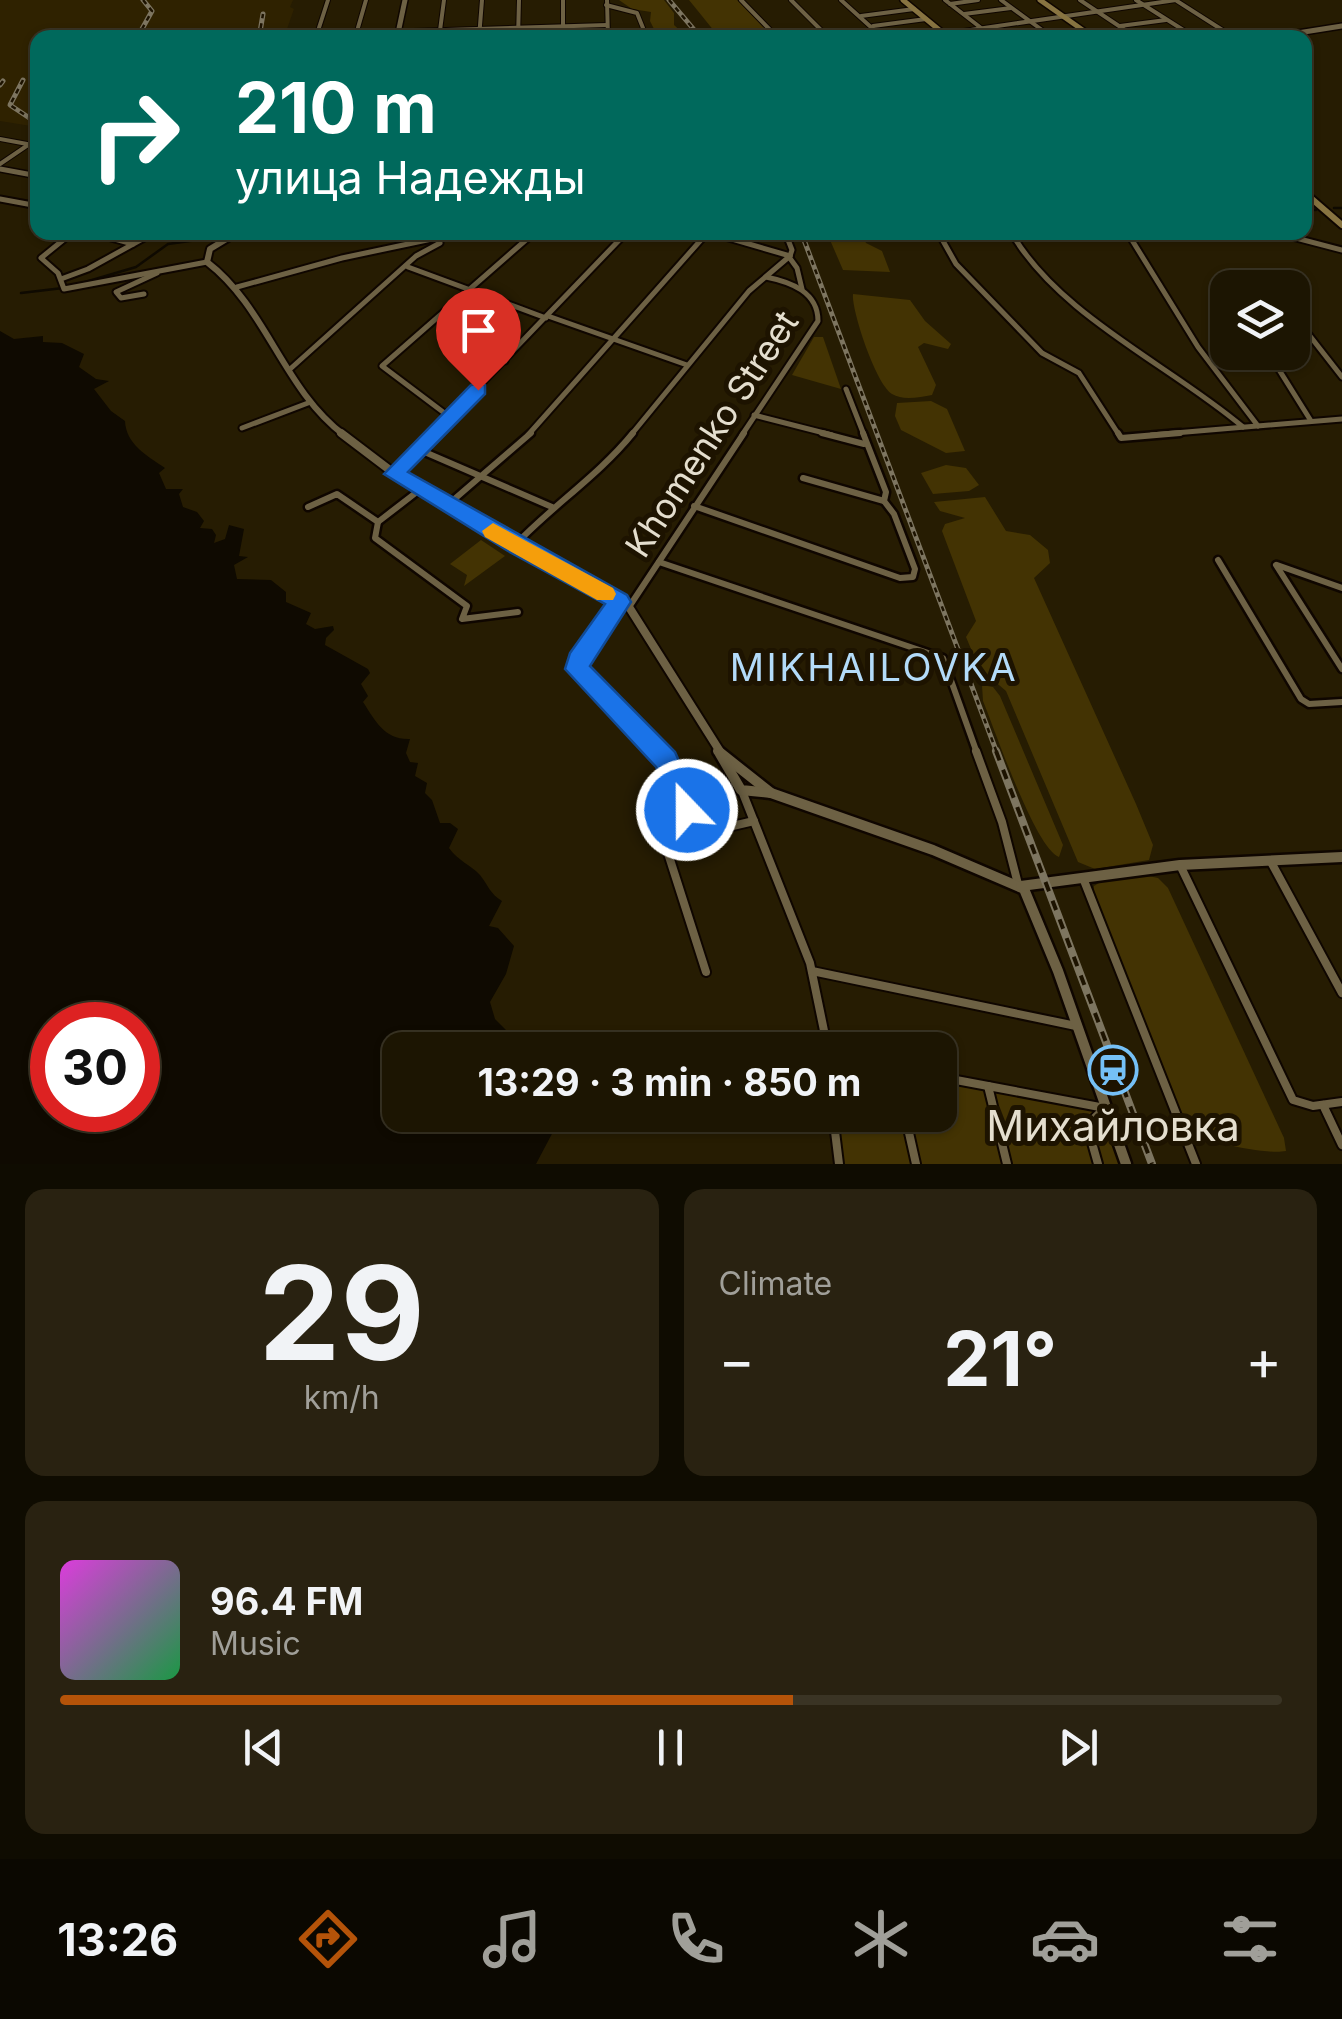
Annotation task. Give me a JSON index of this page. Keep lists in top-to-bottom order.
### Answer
{
  "streets": {
    "street": ["Khomenko Street"]
  },
  "districts": ["MIKHAILOVKA"],
  "places": {
    "station": ["Михайловка"]
  },
  "page": {
    "turn": ["210 m", "улица Надежды"],
    "limit": "30",
    "trip": "13:29 · 3 min · 850 m",
    "tile": [
      ["29", "km/h"],
      "Climate"
    ],
    "heat": ["−", "21°", "+"],
    "song": ["96.4 FM", "Music"],
    "tabs": "13:26"
  }
}
